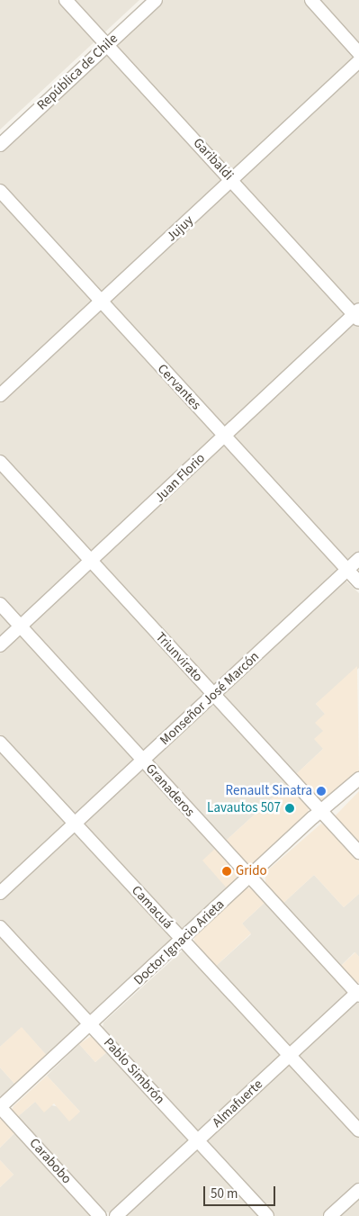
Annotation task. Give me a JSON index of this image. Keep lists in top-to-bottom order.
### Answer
{
  "streets": {
    "street": [
      "República de Chile",
      "Garibaldi",
      "Jujuy",
      "Cervantes",
      "Juan Florio",
      "Triunvirato",
      "Monseñor José Marcón",
      "Granaderos",
      "Camacuá",
      "Doctor Ignacio Arieta",
      "Pablo Simbrón",
      "Almafuerte",
      "Carabobo"
    ]
  },
  "crossings": [
    ["República de Chile", "Garibaldi"],
    ["Garibaldi", "Jujuy"],
    ["Garibaldi", "Juan Florio"],
    ["Jujuy", "Cervantes"],
    ["Cervantes", "Juan Florio"],
    ["Cervantes", "Monseñor José Marcón"],
    ["Juan Florio", "Triunvirato"],
    ["Juan Florio", "Granaderos"],
    ["Triunvirato", "Monseñor José Marcón"],
    ["Triunvirato", "Doctor Ignacio Arieta"],
    ["Monseñor José Marcón", "Granaderos"],
    ["Monseñor José Marcón", "Camacuá"],
    ["Granaderos", "Doctor Ignacio Arieta"],
    ["Granaderos", "Almafuerte"],
    ["Camacuá", "Doctor Ignacio Arieta"],
    ["Camacuá", "Almafuerte"],
    ["Doctor Ignacio Arieta", "Pablo Simbrón"],
    ["Doctor Ignacio Arieta", "Carabobo"],
    ["Pablo Simbrón", "Almafuerte"]
  ],
  "places": ["Renault Sinatra", "Lavautos 507", "Grido"],
  "scale_bar": "50 m"
}
